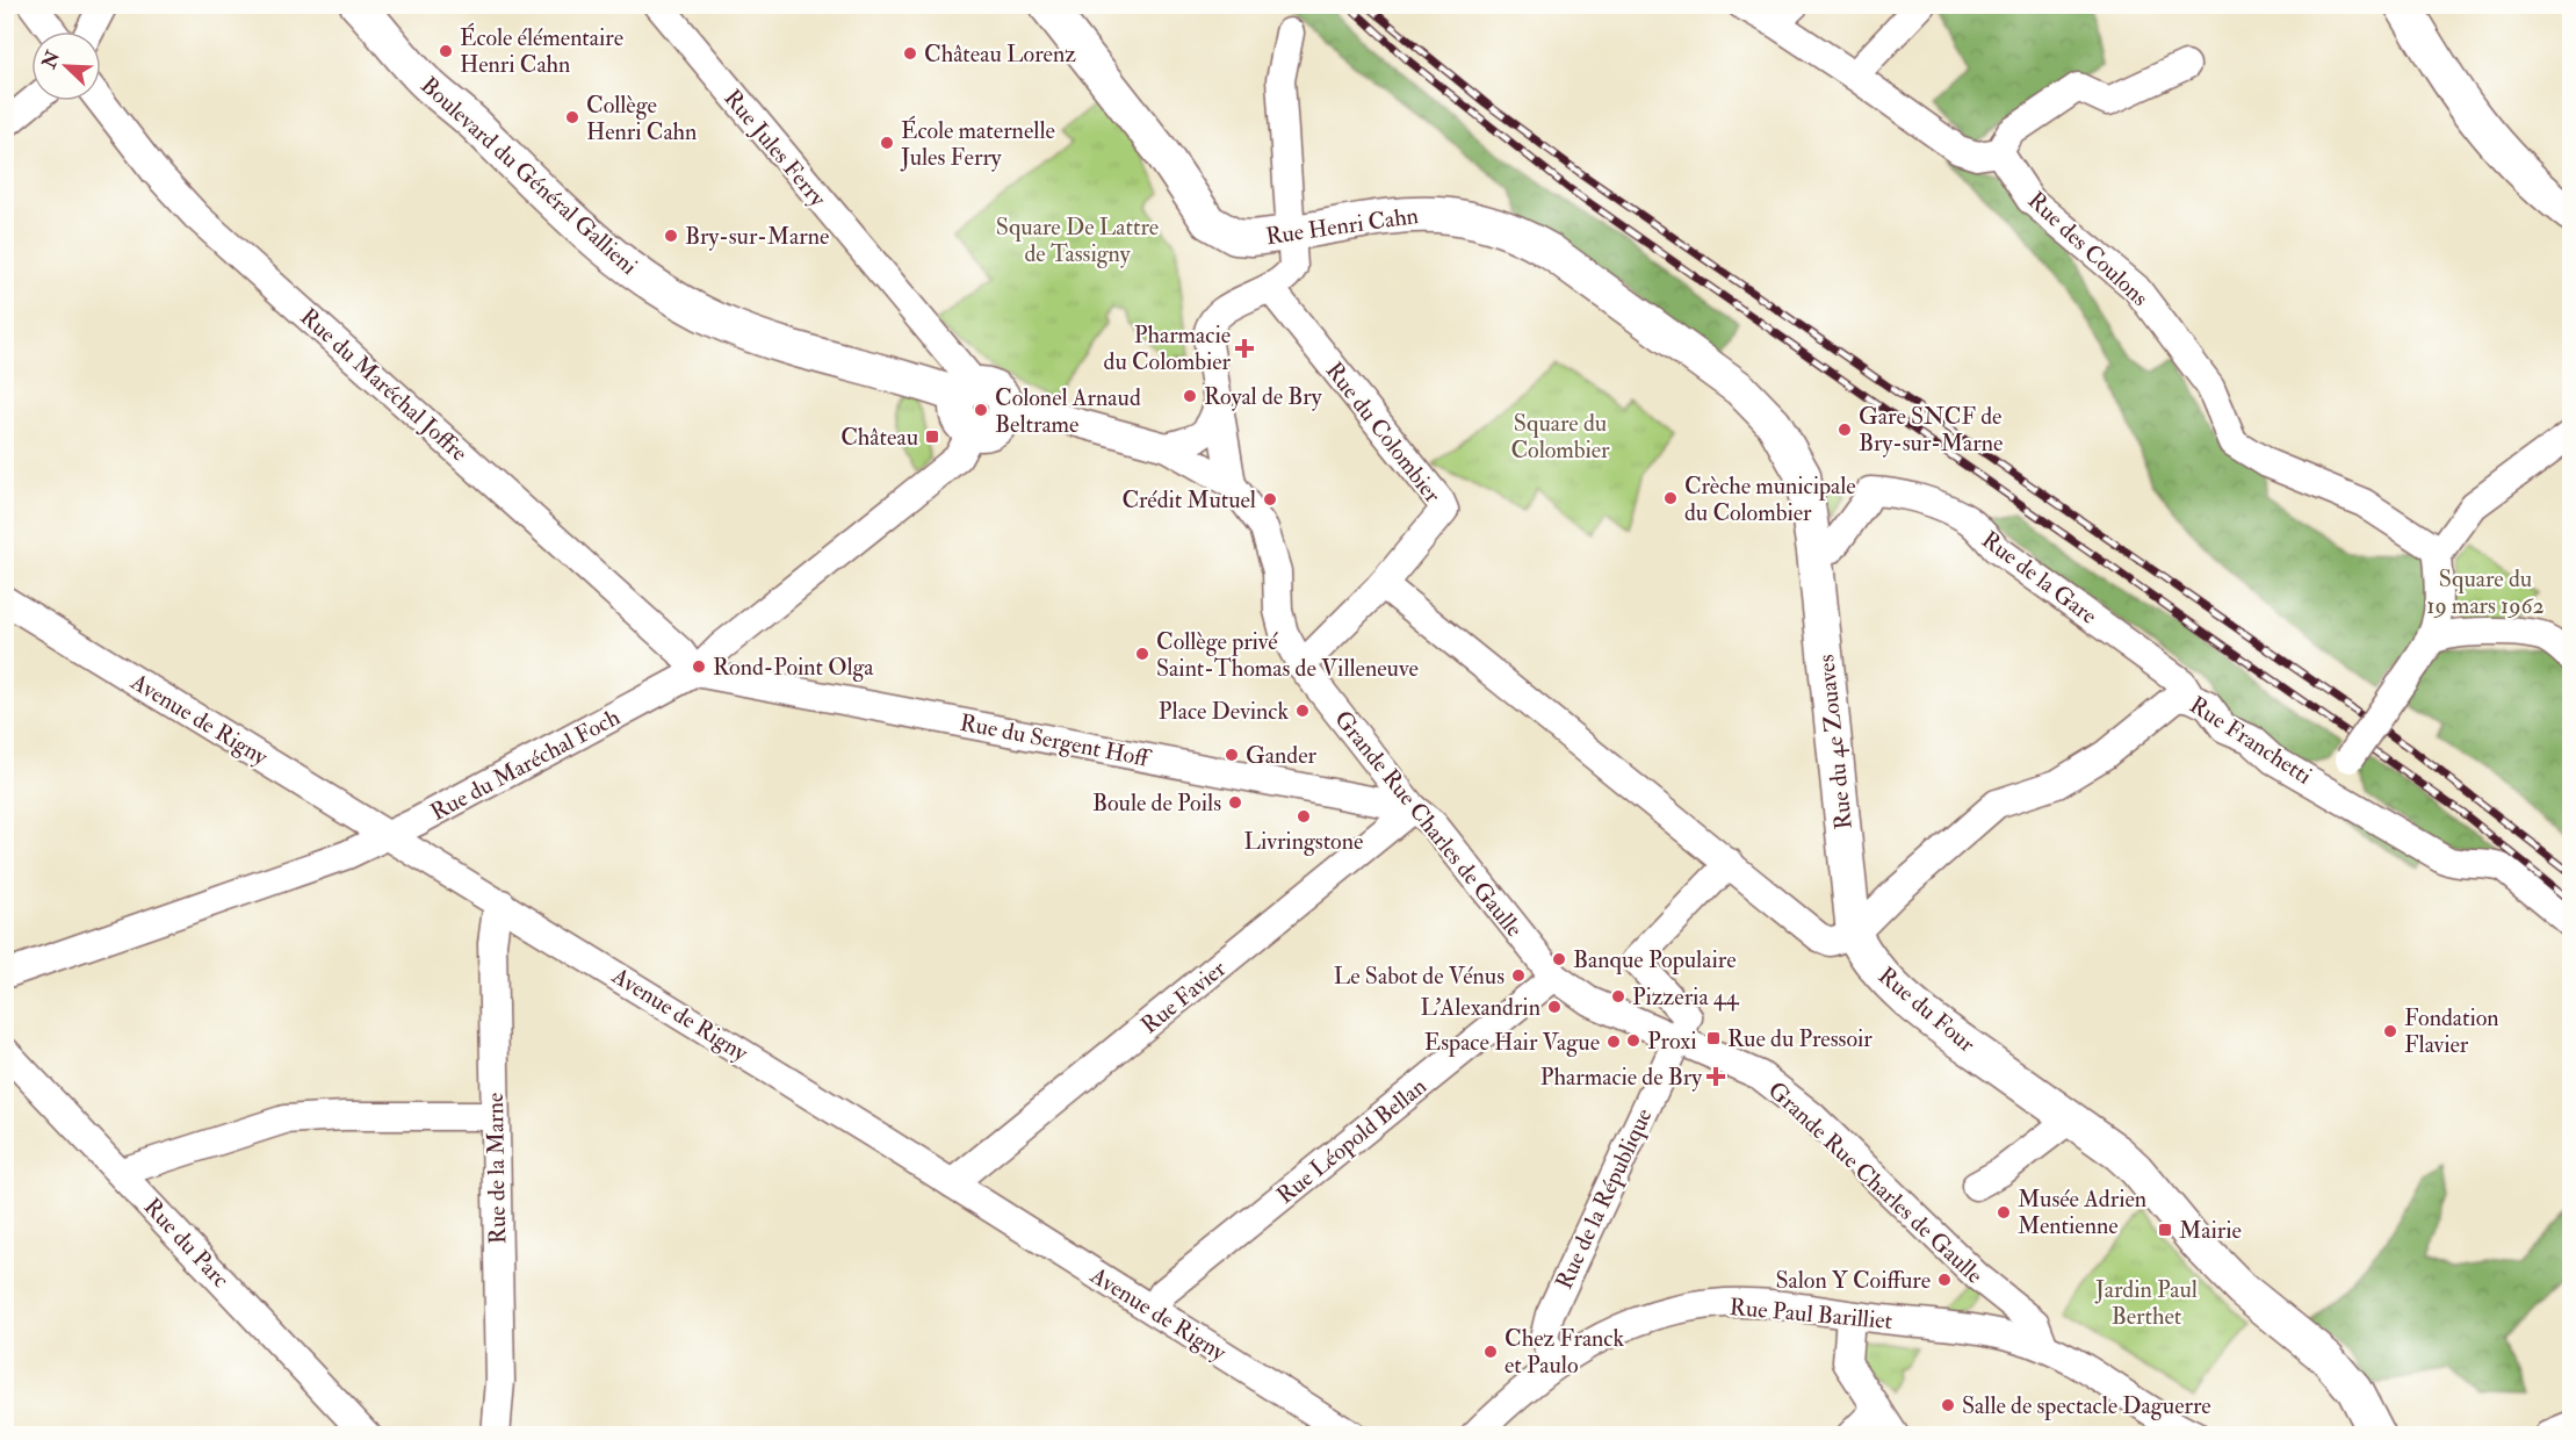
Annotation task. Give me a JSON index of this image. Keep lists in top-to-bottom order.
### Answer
{
  "streets": {
    "main road": [
      "Boulevard du Général Gallieni",
      "Rue Henri Cahn",
      "Rue du 4e Zouaves",
      "Rue du Four"
    ],
    "street": [
      "Rue Jules Ferry",
      "Rue des Coulons",
      "Rue du Maréchal Joffre",
      "Rue du Colombier",
      "Rue de la Gare",
      "Avenue de Rigny",
      "Rue du Sergent Hoff",
      "Rue Franchetti",
      "Rue du Maréchal Foch",
      "Grande Rue Charles de Gaulle",
      "Rue Favier",
      "Rue Léopold Bellan",
      "Rue de la Marne",
      "Rue de la République",
      "Rue du Parc",
      "Rue Paul Barilliet"
    ]
  },
  "crossings": [
    ["Rue Jules Ferry", "Boulevard du Général Gallieni"],
    ["Rue Jules Ferry", "Rue du Maréchal Foch"],
    ["Boulevard du Général Gallieni", "Rue du Maréchal Foch"],
    ["Rue Henri Cahn", "Rue de la Gare"],
    ["Rue Henri Cahn", "Rue du 4e Zouaves"],
    ["Rue du Maréchal Joffre", "Rue du Sergent Hoff"],
    ["Rue du Maréchal Joffre", "Rue du Maréchal Foch"],
    ["Rue du Colombier", "Grande Rue Charles de Gaulle"],
    ["Rue de la Gare", "Rue Franchetti"],
    ["Rue de la Gare", "Rue du 4e Zouaves"],
    ["Avenue de Rigny", "Rue du Maréchal Foch"],
    ["Avenue de Rigny", "Rue Favier"],
    ["Avenue de Rigny", "Rue Léopold Bellan"],
    ["Avenue de Rigny", "Rue de la Marne"],
    ["Rue du Sergent Hoff", "Rue du Maréchal Foch"],
    ["Rue du Sergent Hoff", "Grande Rue Charles de Gaulle"],
    ["Rue du Sergent Hoff", "Rue Favier"],
    ["Rue Franchetti", "Rue du 4e Zouaves"],
    ["Rue Franchetti", "Rue du Four"],
    ["Rue du 4e Zouaves", "Rue du Four"],
    ["Grande Rue Charles de Gaulle", "Rue Favier"],
    ["Grande Rue Charles de Gaulle", "Rue Léopold Bellan"],
    ["Grande Rue Charles de Gaulle", "Rue de la République"],
    ["Grande Rue Charles de Gaulle", "Rue Paul Barilliet"],
    ["Rue de la République", "Rue Paul Barilliet"]
  ],
  "parks": [
    "Square De Lattre de Tassigny",
    "Square du Colombier",
    "Square du 19 mars 1962",
    "Jardin Paul Berthet"
  ],
  "places": {
    "other": [
      "École élémentaire Henri Cahn",
      "Château Lorenz",
      "Collège Henri Cahn",
      "École maternelle Jules Ferry",
      "Bry-sur-Marne",
      "Royal de Bry",
      "Colonel Arnaud Beltrame",
      "Gare SNCF de Bry-sur-Marne",
      "Crèche municipale du Colombier",
      "Crédit Mutuel",
      "Collège privé Saint-Thomas de Villeneuve",
      "Rond-Point Olga",
      "Place Devinck",
      "Gander",
      "Boule de Poils",
      "Livringstone",
      "Banque Populaire",
      "Le Sabot de Vénus",
      "Pizzeria 44",
      "L'Alexandrin",
      "Fondation Flavier",
      "Proxi",
      "Espace Hair Vague",
      "Musée Adrien Mentienne",
      "Salon Y Coiffure",
      "Chez Franck et Paulo",
      "Salle de spectacle Daguerre"
    ],
    "health": ["Pharmacie du Colombier", "Pharmacie de Bry"],
    "transit": ["Château", "Rue du Pressoir", "Mairie"]
  },
  "north": "top left"
}
